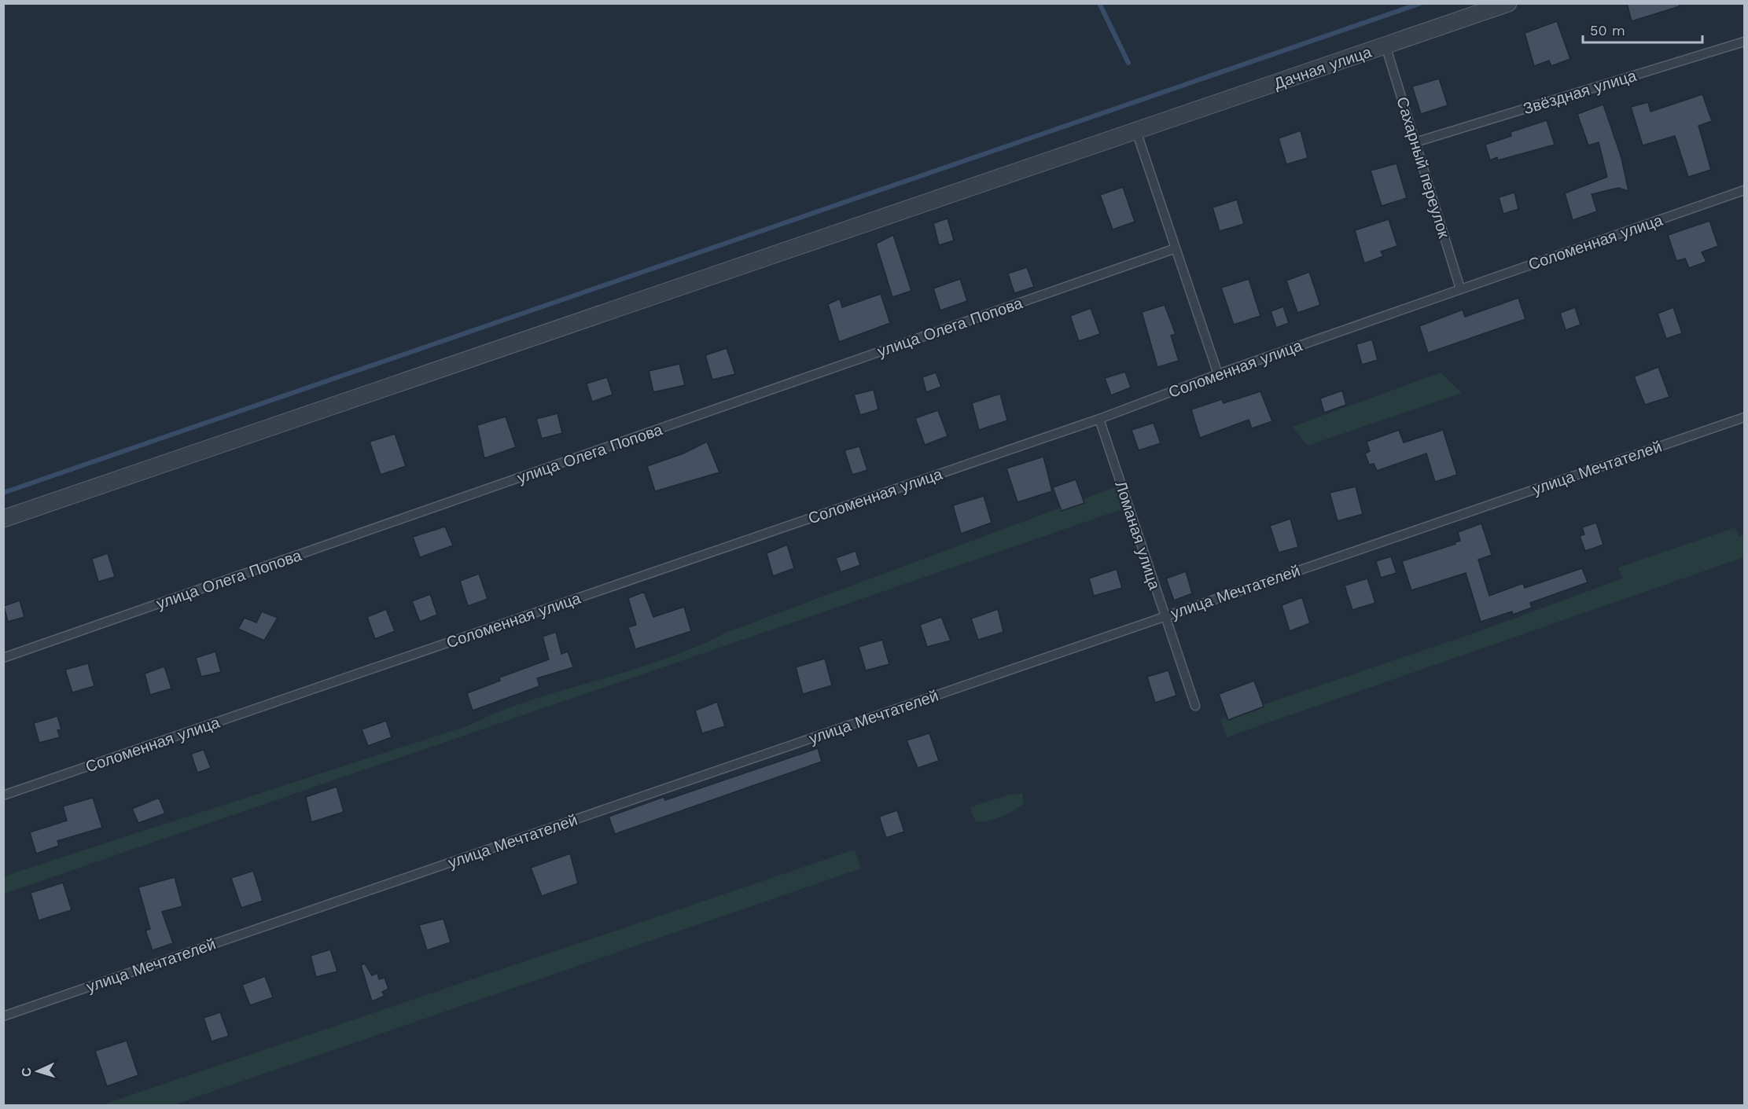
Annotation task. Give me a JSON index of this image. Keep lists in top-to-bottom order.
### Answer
{
  "streets": {
    "street": ["Дачная улица"],
    "lane": [
      "Звёздная улица",
      "Сахарный переулок",
      "Соломенная улица",
      "улица Олега Попова",
      "улица Мечтателей",
      "Ломаная улица"
    ]
  },
  "crossings": [
    ["Дачная улица", "Сахарный переулок"],
    ["Звёздная улица", "Сахарный переулок"],
    ["Сахарный переулок", "Соломенная улица"],
    ["Соломенная улица", "Ломаная улица"],
    ["улица Мечтателей", "Ломаная улица"]
  ],
  "scale_bar": "50 m",
  "north": "left"
}
